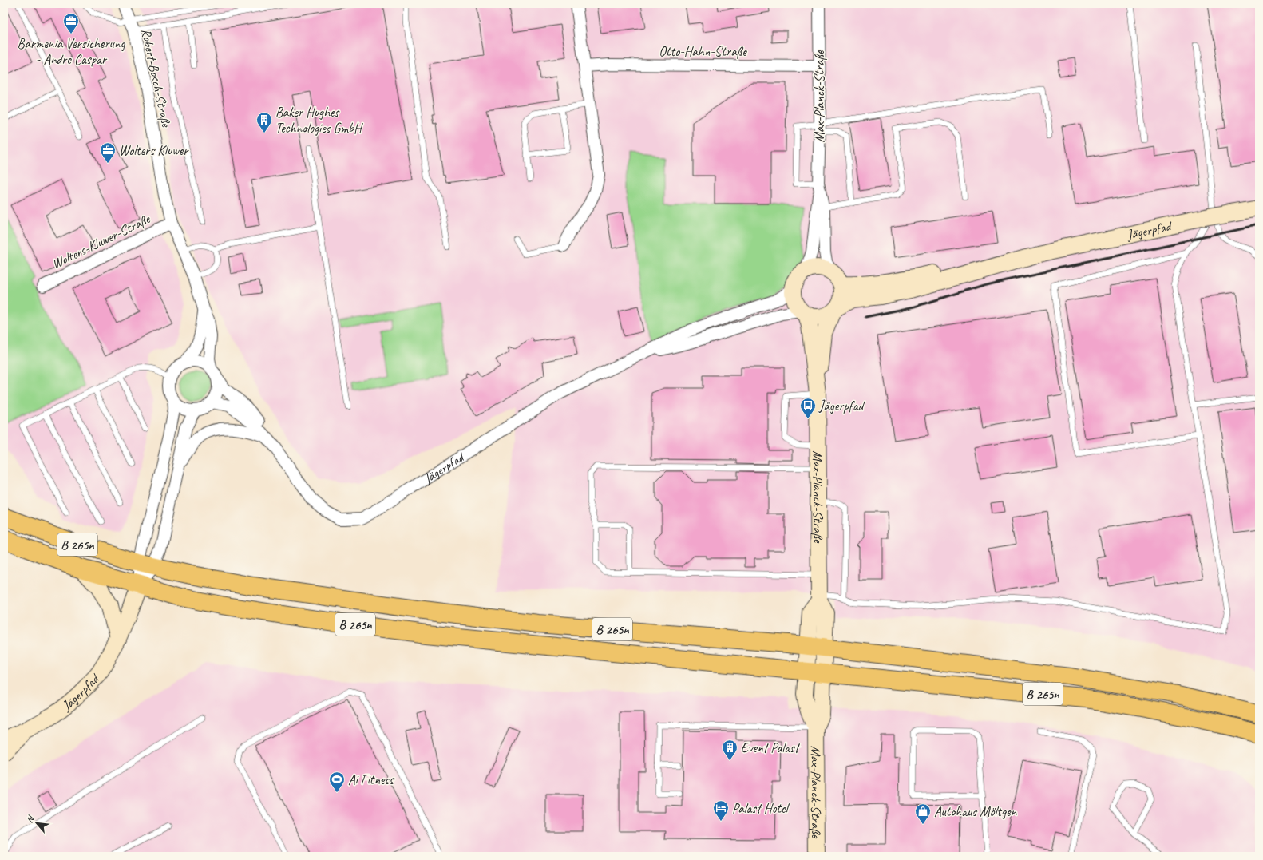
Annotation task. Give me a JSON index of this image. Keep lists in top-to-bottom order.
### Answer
{
  "streets": {
    "main road": ["Max-Planck-Straße", "Jägerpfad", "B 265n"],
    "street": ["Otto-Hahn-Straße", "Robert-Bosch-Straße", "Wolters-Kluwer-Straße"]
  },
  "crossings": [
    ["Otto-Hahn-Straße", "Max-Planck-Straße"],
    ["Robert-Bosch-Straße", "Wolters-Kluwer-Straße"],
    ["Max-Planck-Straße", "Jägerpfad"],
    ["Max-Planck-Straße", "B 265n"],
    ["Jägerpfad", "B 265n"]
  ],
  "places": {
    "office": ["Barmenia Versicherung - Andre Caspar", "Wolters Kluwer"],
    "building": ["Baker Hughes Technologies GmbH", "Event Palast"],
    "bus stop": ["Jägerpfad"],
    "sports": ["Ai Fitness"],
    "hotel": ["Palast Hotel"],
    "shop": ["Autohaus Möltgen"]
  },
  "north": "top left"
}
